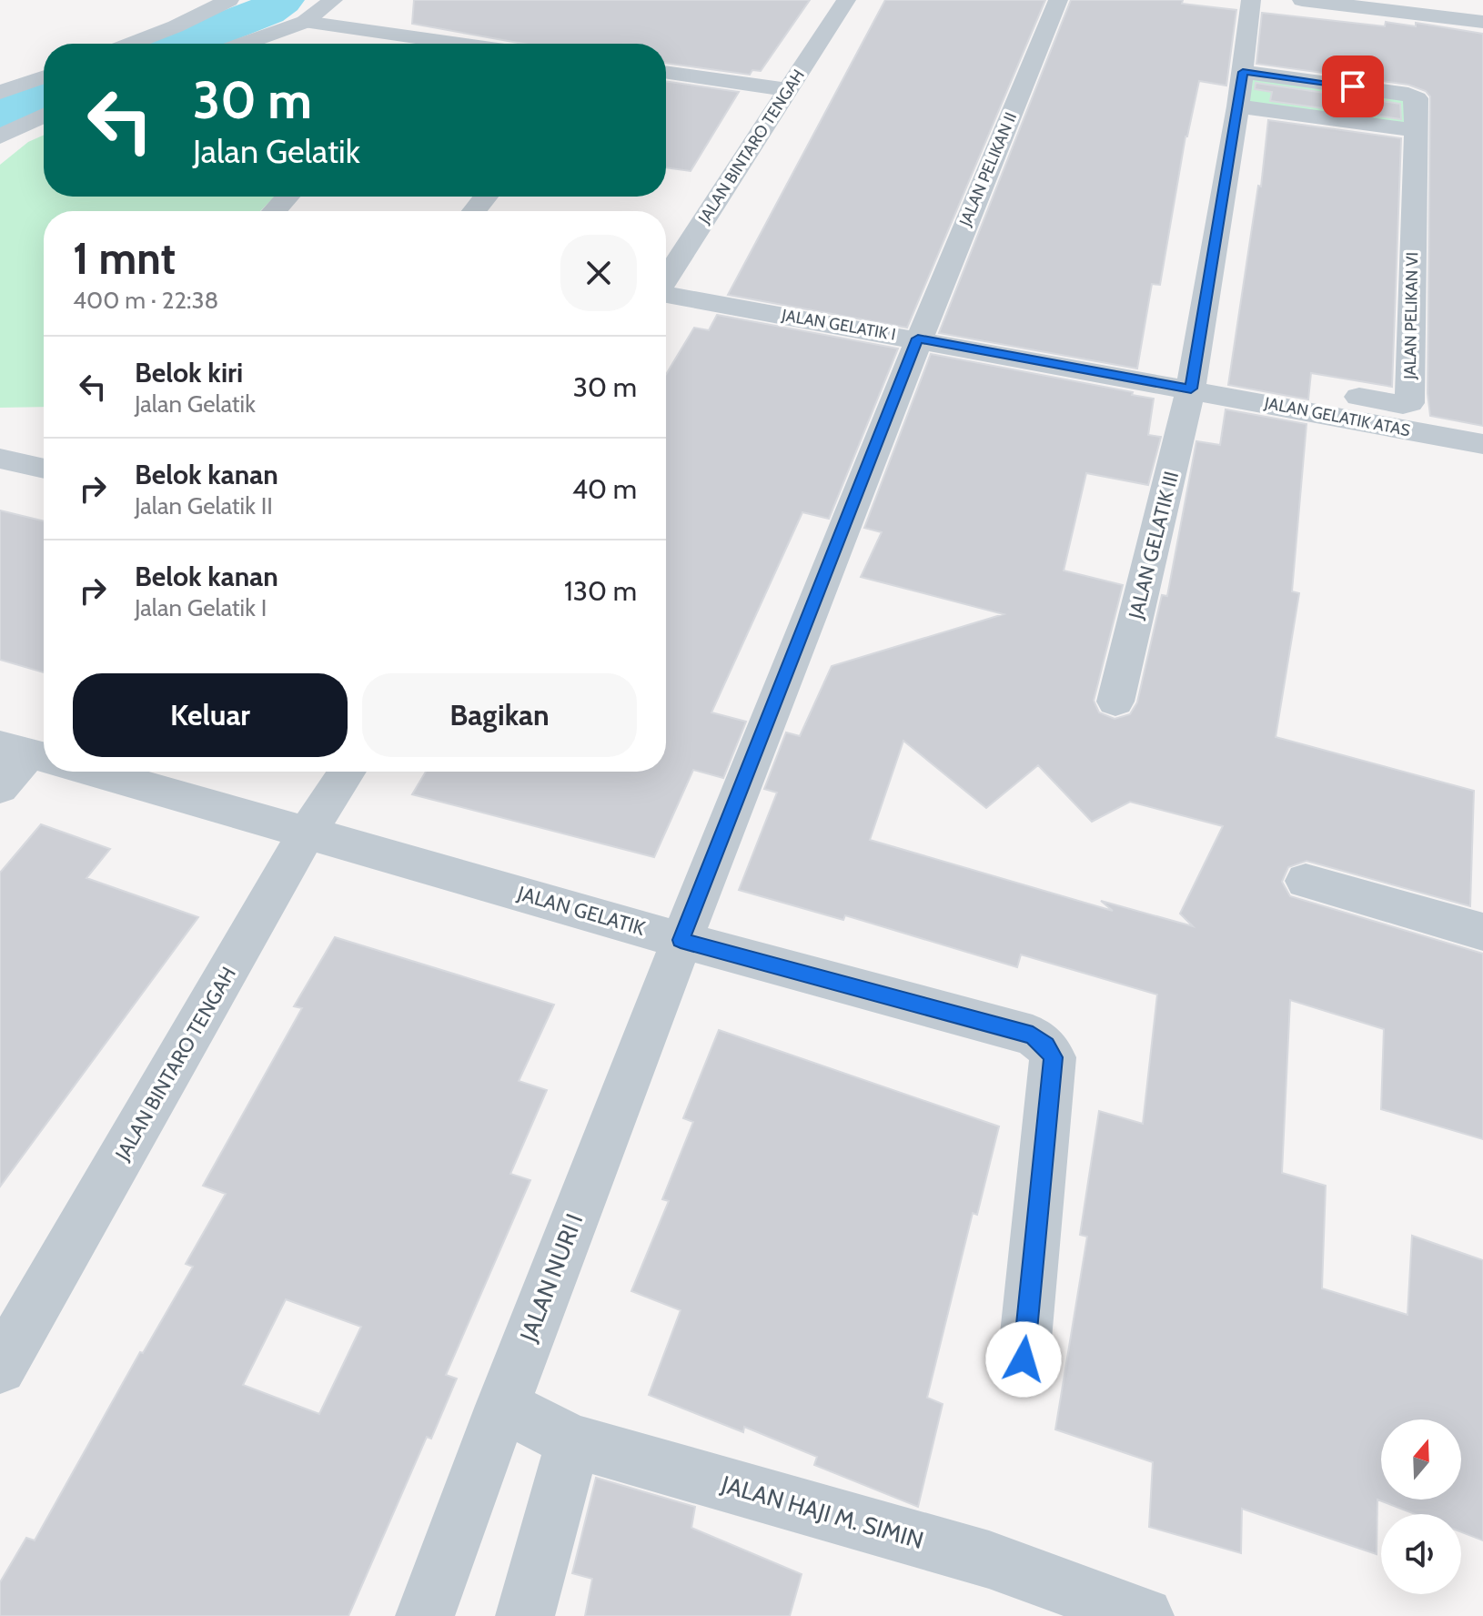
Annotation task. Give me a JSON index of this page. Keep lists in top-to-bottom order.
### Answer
{
  "streets": {
    "street": [
      "JALAN BINTARO TENGAH",
      "JALAN PELIKAN II",
      "JALAN PELIKAN VI",
      "JALAN GELATIK I",
      "JALAN GELATIK ATAS",
      "JALAN GELATIK III",
      "JALAN GELATIK",
      "JALAN NURI I",
      "JALAN HAJI M. SIMIN"
    ]
  },
  "crossings": [
    ["JALAN BINTARO TENGAH", "JALAN GELATIK"],
    ["JALAN PELIKAN II", "JALAN GELATIK I"],
    ["JALAN PELIKAN II", "JALAN GELATIK"],
    ["JALAN PELIKAN II", "JALAN NURI I"],
    ["JALAN PELIKAN VI", "JALAN GELATIK I"],
    ["JALAN PELIKAN VI", "JALAN GELATIK ATAS"],
    ["JALAN PELIKAN VI", "JALAN GELATIK III"],
    ["JALAN GELATIK I", "JALAN GELATIK ATAS"],
    ["JALAN GELATIK I", "JALAN GELATIK III"],
    ["JALAN GELATIK ATAS", "JALAN GELATIK III"],
    ["JALAN GELATIK", "JALAN NURI I"],
    ["JALAN NURI I", "JALAN HAJI M. SIMIN"]
  ],
  "north": "top",
  "page": {
    "turn": ["30 m", "Jalan Gelatik"],
    "heading": ["1 mnt", "400 m · 22:38"],
    "list": [
      {
        "name": "Belok kiri",
        "note": "Jalan Gelatik",
        "value": "30 m"
      },
      {
        "name": "Belok kanan",
        "note": "Jalan Gelatik II",
        "value": "40 m"
      },
      {
        "name": "Belok kanan",
        "note": "Jalan Gelatik I",
        "value": "130 m"
      }
    ],
    "buttons": ["Keluar", "Bagikan"]
  }
}
